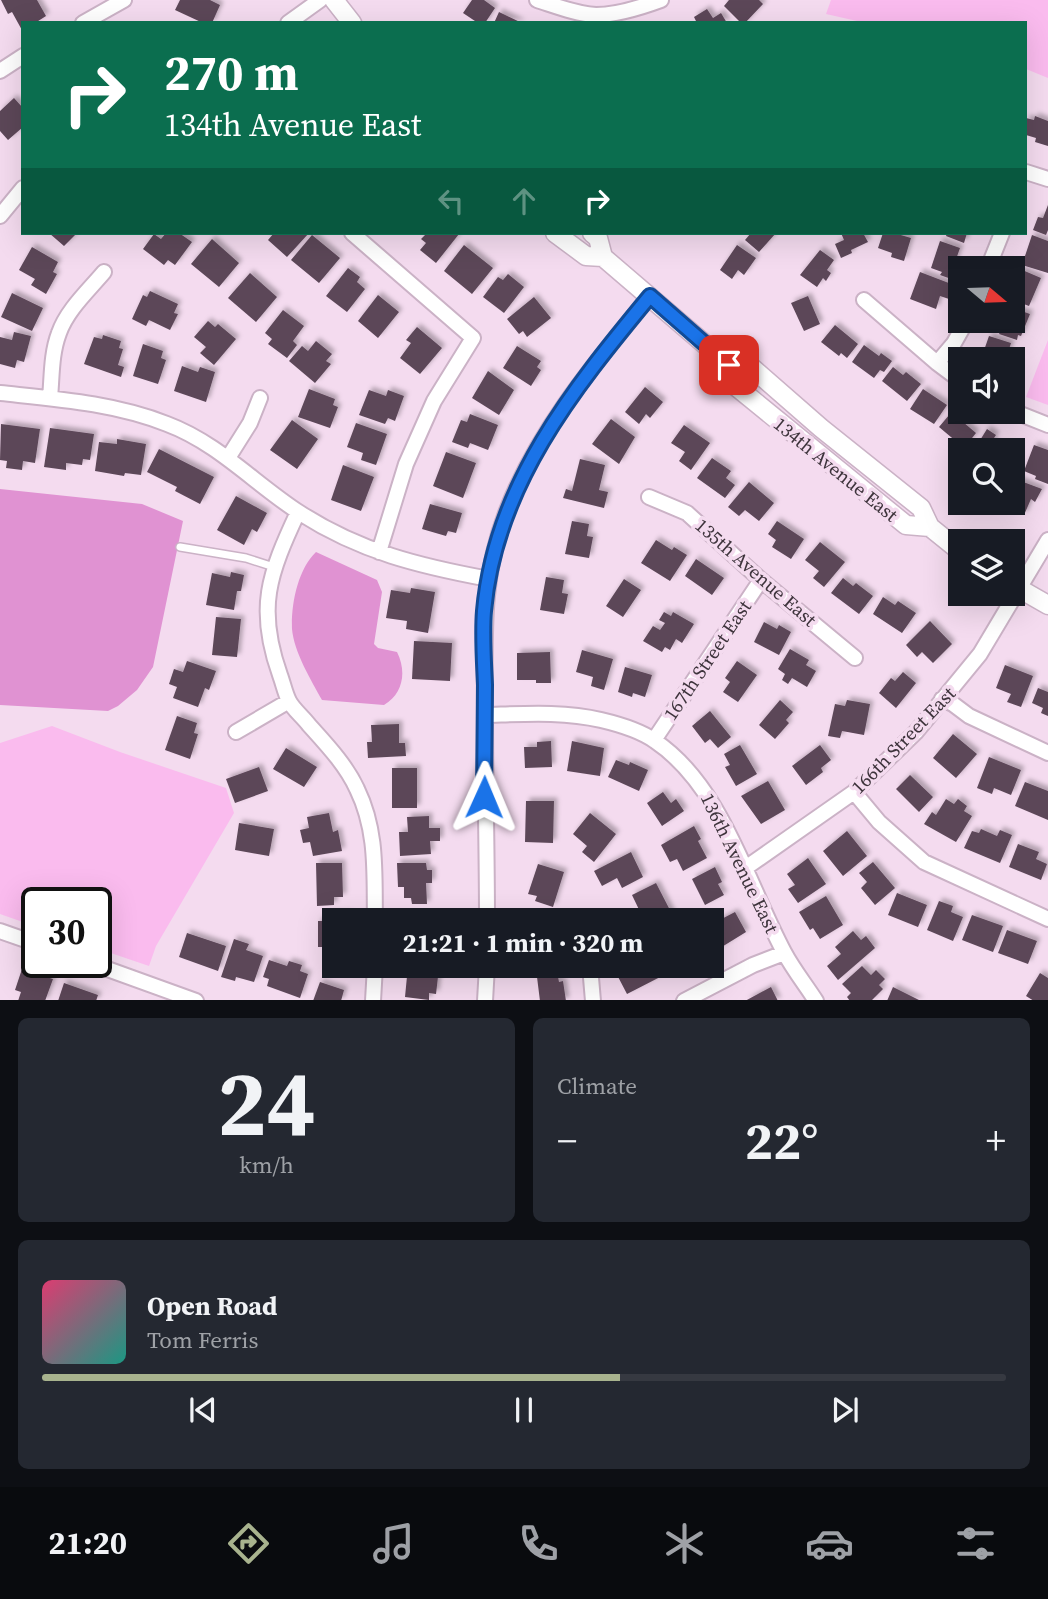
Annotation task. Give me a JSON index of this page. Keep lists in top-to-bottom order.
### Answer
{
  "streets": {
    "street": [
      "134th Avenue East",
      "135th Avenue East",
      "167th Street East",
      "166th Street East",
      "136th Avenue East"
    ]
  },
  "crossings": [
    ["135th Avenue East", "167th Street East"],
    ["167th Street East", "136th Avenue East"],
    ["166th Street East", "136th Avenue East"]
  ],
  "north": "right",
  "page": {
    "turn": ["270 m", "134th Avenue East"],
    "limit": "30",
    "trip": "21:21 · 1 min · 320 m",
    "tile": [
      ["24", "km/h"],
      "Climate"
    ],
    "heat": ["−", "22°", "+"],
    "song": ["Open Road", "Tom Ferris"],
    "tabs": "21:20"
  }
}
